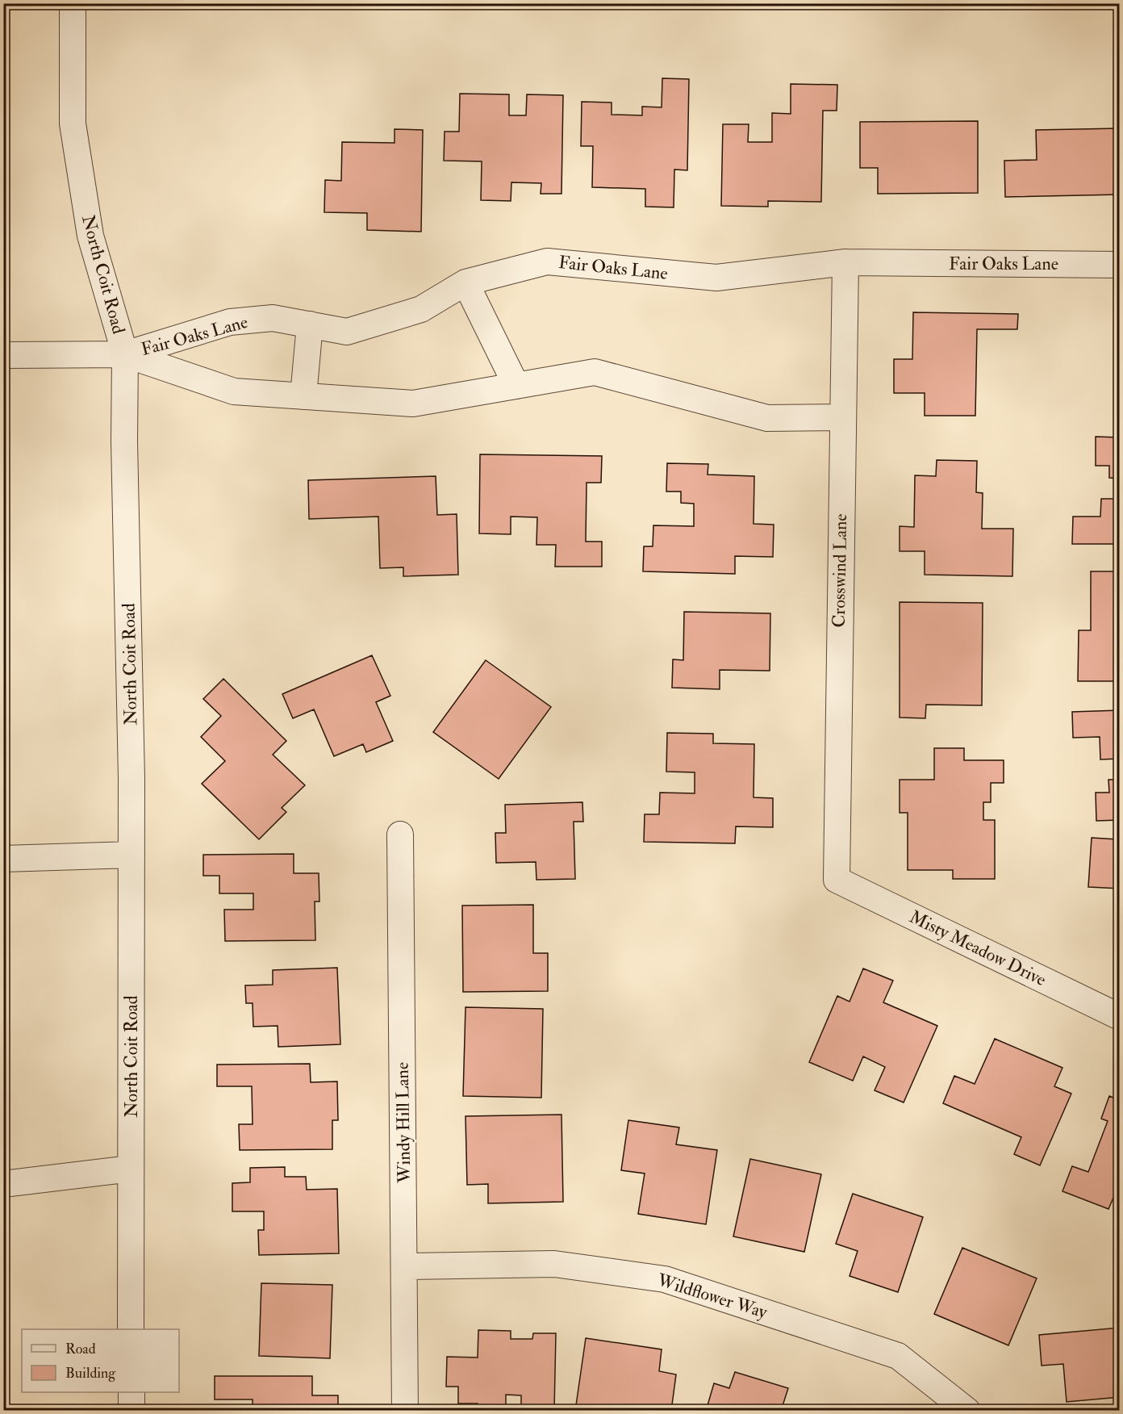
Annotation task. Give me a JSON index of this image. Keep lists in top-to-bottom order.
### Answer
{
  "streets": {
    "street": [
      "Fair Oaks Lane",
      "North Coit Road",
      "Crosswind Lane",
      "Misty Meadow Drive",
      "Windy Hill Lane",
      "Wildflower Way"
    ]
  },
  "crossings": [
    ["Fair Oaks Lane", "North Coit Road"],
    ["Fair Oaks Lane", "Crosswind Lane"],
    ["Crosswind Lane", "Misty Meadow Drive"],
    ["Windy Hill Lane", "Wildflower Way"]
  ],
  "legend": ["Road", "Building"]
}
